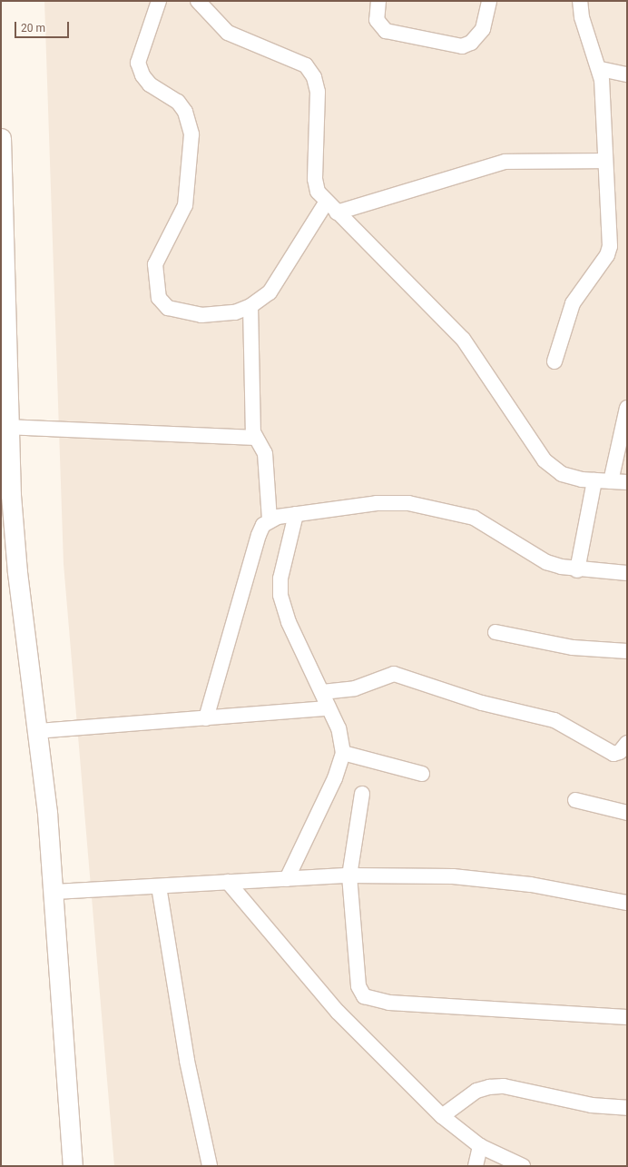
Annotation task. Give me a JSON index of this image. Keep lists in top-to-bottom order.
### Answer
{
  "scale_bar": "20 m"
}
